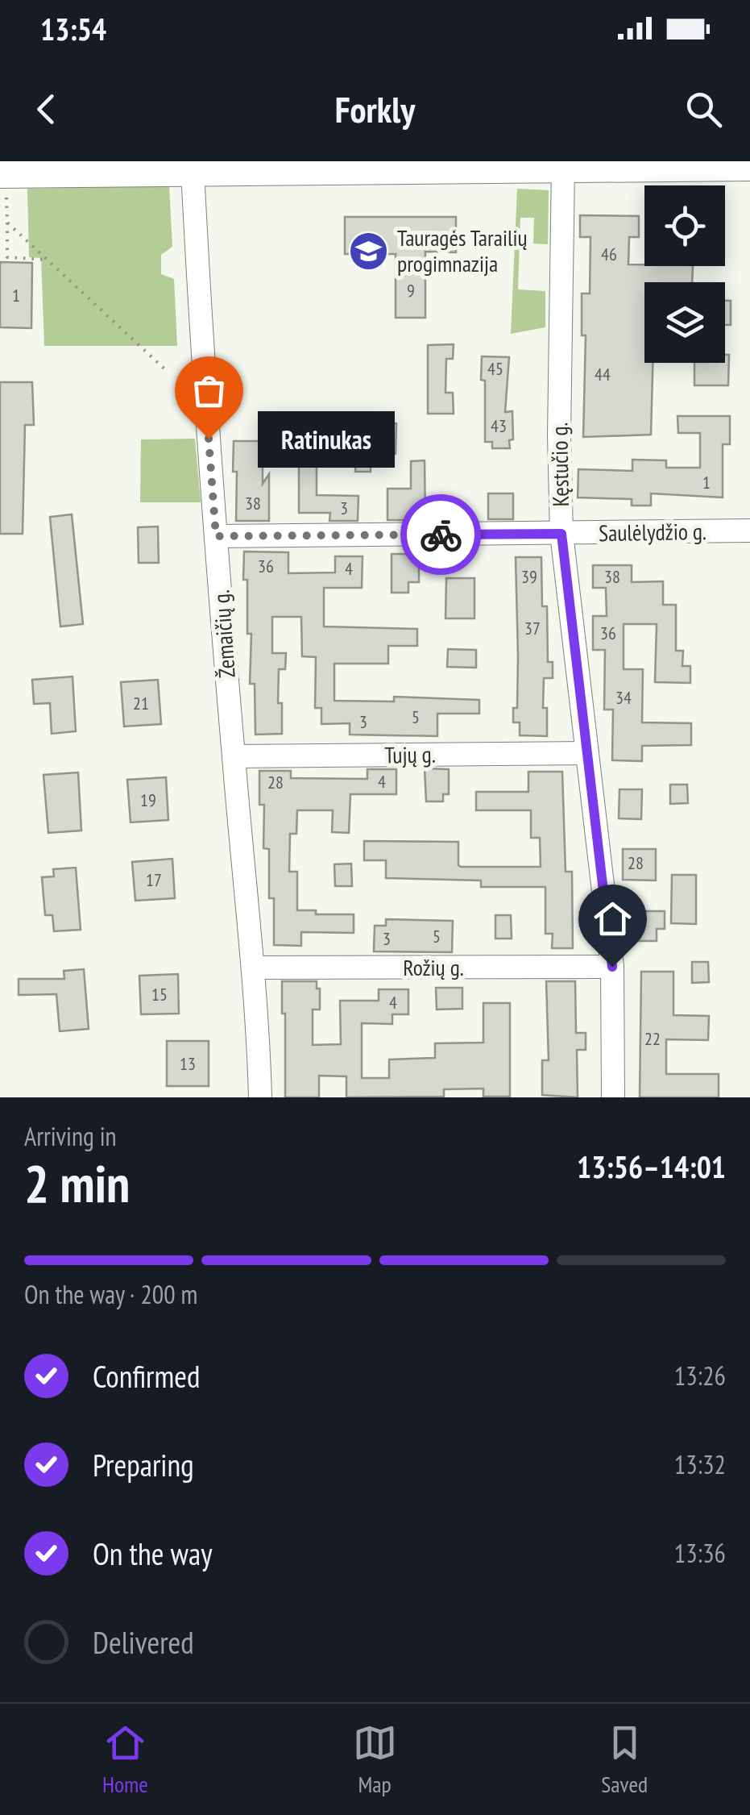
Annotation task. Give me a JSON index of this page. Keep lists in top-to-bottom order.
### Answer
{
  "streets": {
    "street": [
      "Kęstučio g.",
      "Saulėlydžio g.",
      "Žemaičių g.",
      "Tujų g.",
      "Rožių g."
    ]
  },
  "crossings": [
    ["Kęstučio g.", "Saulėlydžio g."],
    ["Kęstučio g.", "Tujų g."],
    ["Kęstučio g.", "Rožių g."],
    ["Saulėlydžio g.", "Žemaičių g."],
    ["Žemaičių g.", "Tujų g."],
    ["Žemaičių g.", "Rožių g."]
  ],
  "places": {
    "school or university": ["Tauragės Tarailių progimnazija"],
    "other": ["Ratinukas"]
  },
  "house_numbers": [
    "46",
    "9",
    "1",
    "45",
    "44",
    "43",
    "1",
    "38",
    "3",
    "36",
    "4",
    "39",
    "38",
    "37",
    "36",
    "34",
    "21",
    "5",
    "3",
    "4",
    "28",
    "19",
    "28",
    "17",
    "5",
    "3",
    "15",
    "4",
    "22",
    "13"
  ],
  "page": {
    "status": "13:54",
    "header": "Forkly",
    "bubble": "Ratinukas",
    "heading": ["2 min", "Arriving in", "13:56–14:01"],
    "bar": "On the way · 200 m",
    "list": [
      ["Confirmed", "13:26"],
      ["Preparing", "13:32"],
      ["On the way", "13:36"],
      "Delivered"
    ],
    "tabs": ["Home", "Map", "Saved"]
  }
}
